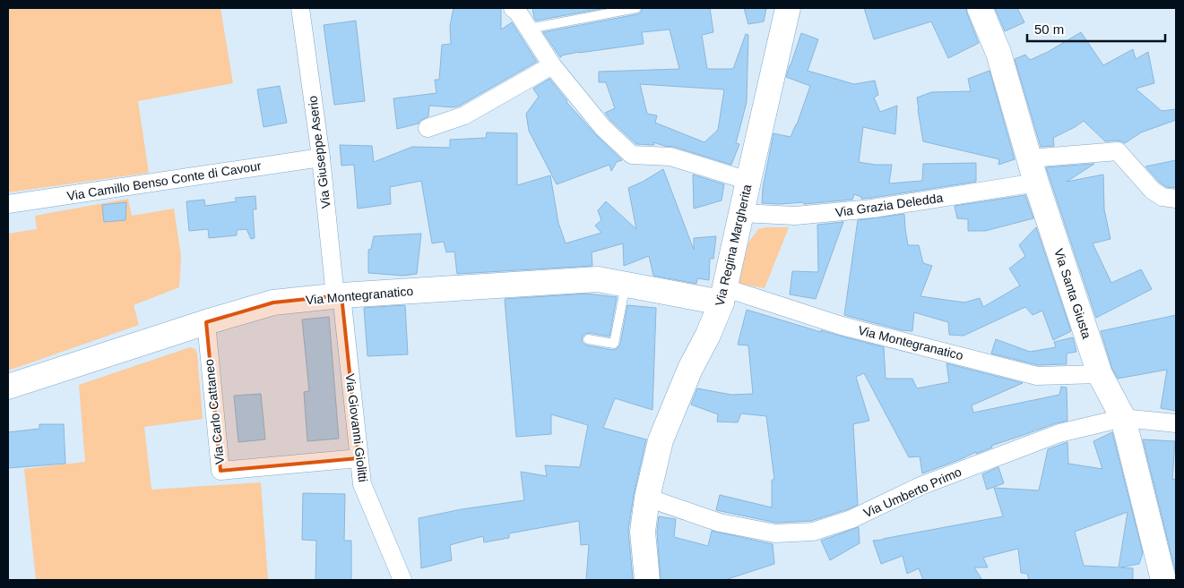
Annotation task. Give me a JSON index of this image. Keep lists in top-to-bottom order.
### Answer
{
  "streets": {
    "street": [
      "Via Giuseppe Aserio",
      "Via Camillo Benso Conte di Cavour",
      "Via Grazia Deledda",
      "Via Regina Margherita",
      "Via Santa Giusta",
      "Via Montegranatico",
      "Via Carlo Cattaneo",
      "Via Giovanni Giolitti",
      "Via Umberto Primo"
    ]
  },
  "crossings": [
    ["Via Giuseppe Aserio", "Via Camillo Benso Conte di Cavour"],
    ["Via Giuseppe Aserio", "Via Montegranatico"],
    ["Via Giuseppe Aserio", "Via Giovanni Giolitti"],
    ["Via Grazia Deledda", "Via Regina Margherita"],
    ["Via Grazia Deledda", "Via Santa Giusta"],
    ["Via Regina Margherita", "Via Montegranatico"],
    ["Via Regina Margherita", "Via Umberto Primo"],
    ["Via Santa Giusta", "Via Montegranatico"],
    ["Via Santa Giusta", "Via Umberto Primo"],
    ["Via Montegranatico", "Via Carlo Cattaneo"],
    ["Via Montegranatico", "Via Giovanni Giolitti"],
    ["Via Carlo Cattaneo", "Via Giovanni Giolitti"]
  ],
  "scale_bar": "50 m"
}
